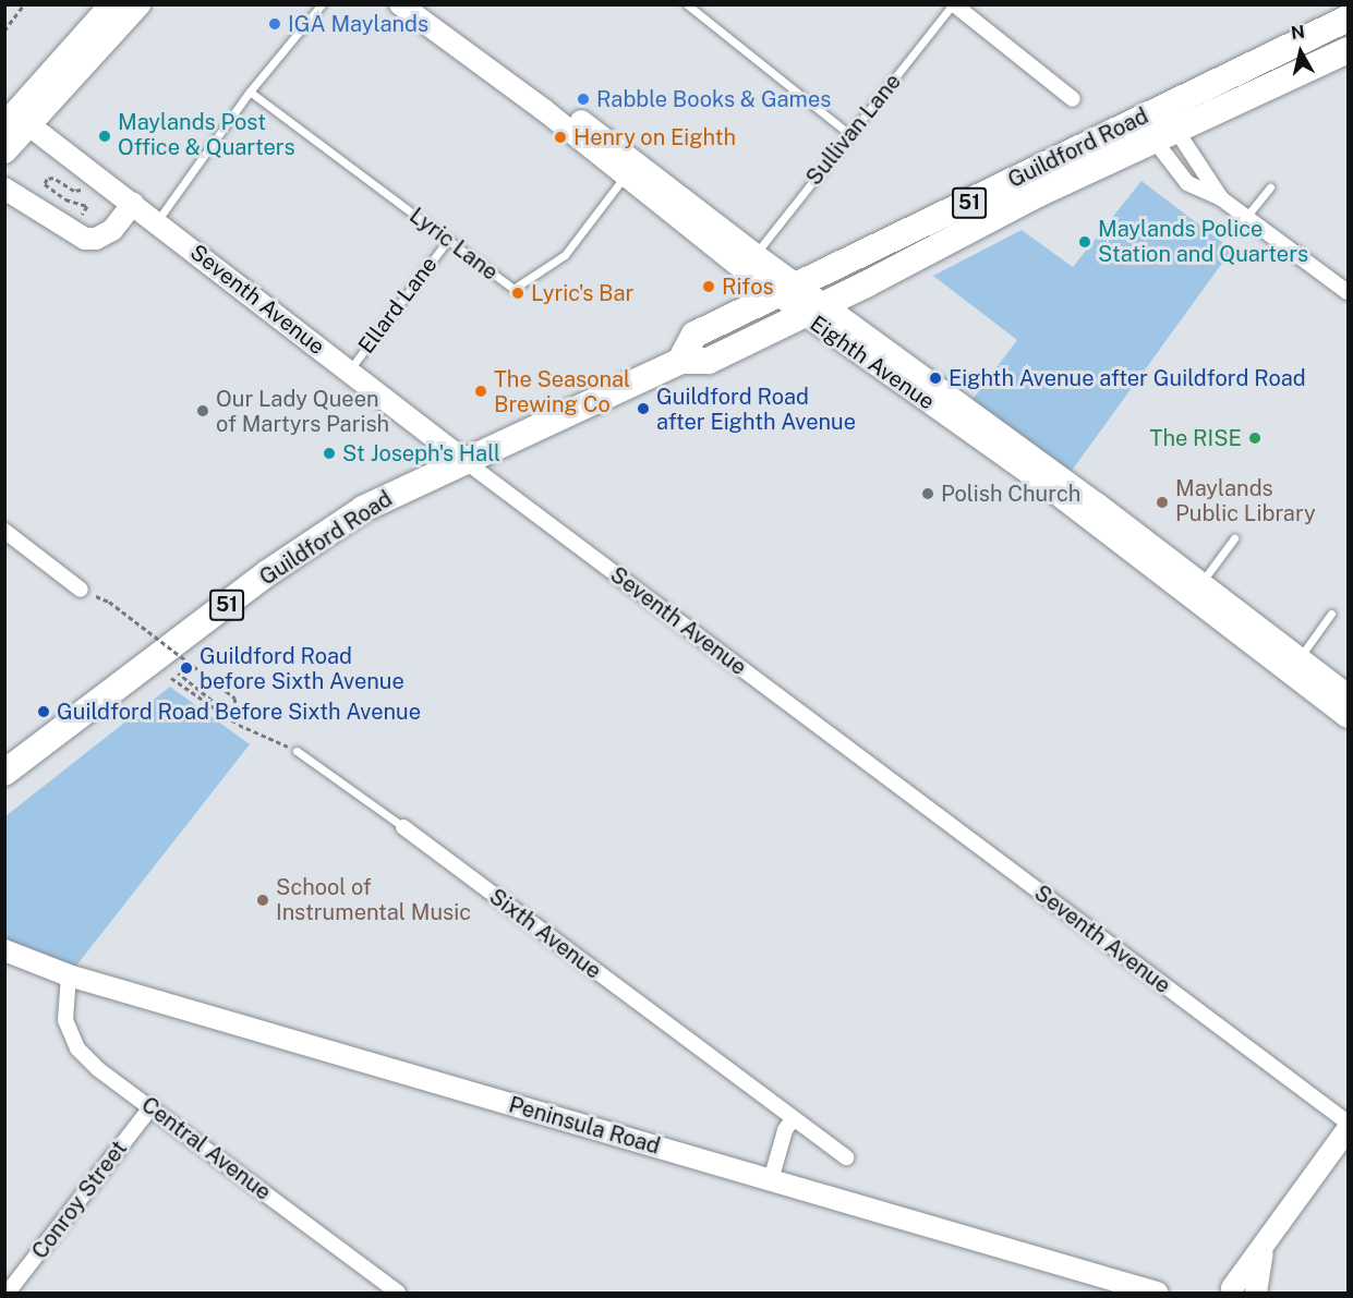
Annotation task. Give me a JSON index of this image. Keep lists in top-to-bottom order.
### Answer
{
  "streets": {
    "highway": ["Guildford Road", "51"],
    "street": [
      "Seventh Avenue",
      "Eighth Avenue",
      "Sixth Avenue",
      "Peninsula Road",
      "Central Avenue",
      "Conroy Street"
    ],
    "lane": ["Sullivan Lane", "Lyric Lane", "Ellard Lane"]
  },
  "crossings": [
    ["Sullivan Lane", "Eighth Avenue"],
    ["Guildford Road", "Seventh Avenue"],
    ["Guildford Road", "Eighth Avenue"],
    ["Lyric Lane", "Ellard Lane"],
    ["Lyric Lane", "Eighth Avenue"],
    ["Seventh Avenue", "Ellard Lane"],
    ["Peninsula Road", "Central Avenue"],
    ["Central Avenue", "Conroy Street"]
  ],
  "places": [
    "IGA Maylands",
    "Rabble Books & Games",
    "Maylands Post Office & Quarters",
    "Henry on Eighth",
    "Maylands Police Station and Quarters",
    "Rifos",
    "Lyric's Bar",
    "Eighth Avenue after Guildford Road",
    "The Seasonal Brewing Co",
    "Guildford Road after Eighth Avenue",
    "Our Lady Queen of Martyrs Parish",
    "The RISE",
    "St Joseph's Hall",
    "Polish Church",
    "Maylands Public Library",
    "Guildford Road before Sixth Avenue",
    "Guildford Road Before Sixth Avenue",
    "School of Instrumental Music"
  ],
  "north": "top"
}
